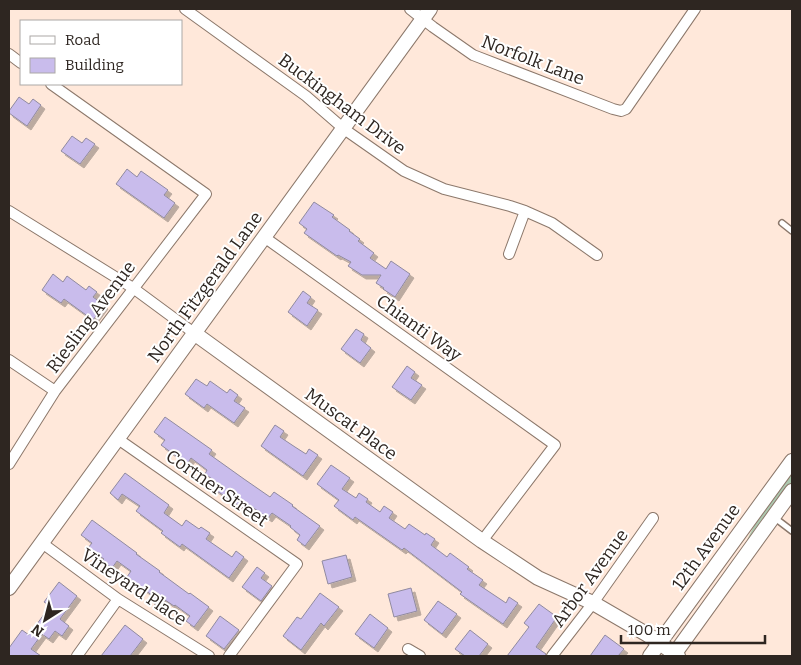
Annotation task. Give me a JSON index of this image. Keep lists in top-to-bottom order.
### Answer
{
  "streets": {
    "street": [
      "Norfolk Lane",
      "Buckingham Drive",
      "North Fitzgerald Lane",
      "Riesling Avenue",
      "Chianti Way",
      "Muscat Place",
      "Cortner Street",
      "12th Avenue",
      "Arbor Avenue",
      "Vineyard Place"
    ]
  },
  "crossings": [
    ["Norfolk Lane", "North Fitzgerald Lane"],
    ["Buckingham Drive", "North Fitzgerald Lane"],
    ["North Fitzgerald Lane", "Chianti Way"],
    ["North Fitzgerald Lane", "Muscat Place"],
    ["North Fitzgerald Lane", "Cortner Street"],
    ["North Fitzgerald Lane", "Vineyard Place"],
    ["Riesling Avenue", "Muscat Place"],
    ["Chianti Way", "Muscat Place"],
    ["Muscat Place", "12th Avenue"],
    ["Muscat Place", "Arbor Avenue"]
  ],
  "legend": ["Road", "Building"],
  "scale_bar": "100 m",
  "north": "bottom left"
}
